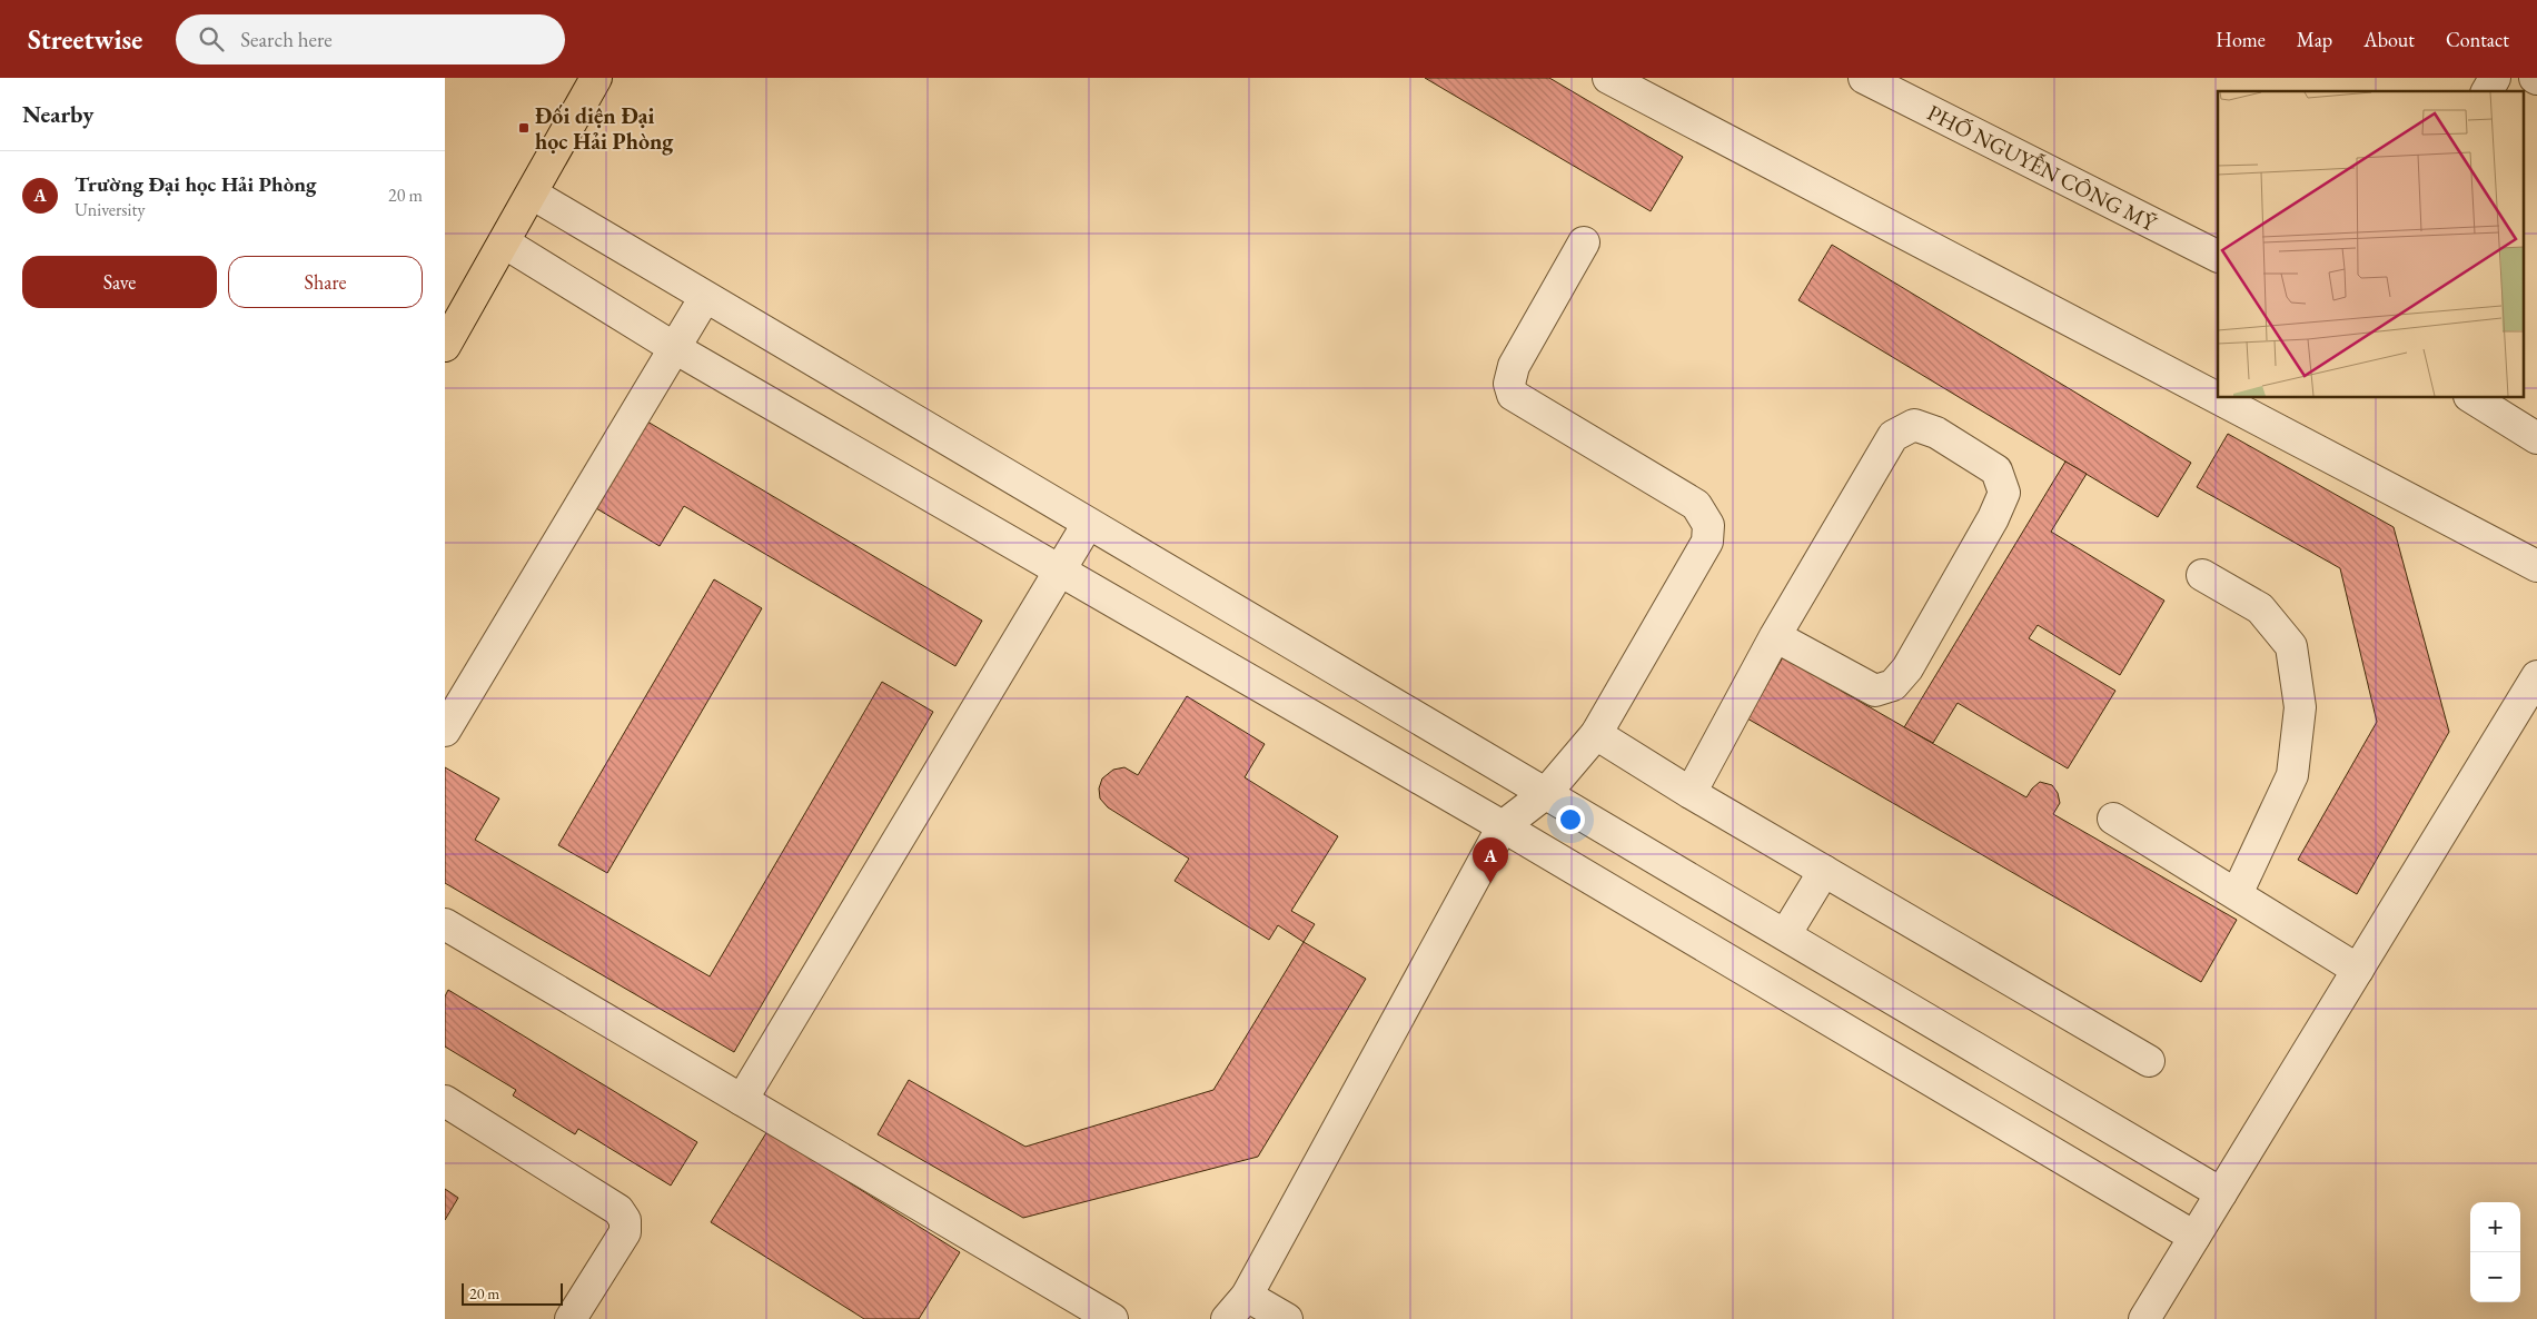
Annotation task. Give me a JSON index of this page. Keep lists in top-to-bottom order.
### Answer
{
  "streets": {
    "street": ["PHỐ NGUYỄN CÔNG MỸ"]
  },
  "places": {
    "transit": ["Đối diện Đại học Hải Phòng"]
  },
  "scale_bar": "20 m",
  "page": {
    "header": "Streetwise",
    "search": "Search here",
    "nav": [
      "Home",
      "Map",
      "About",
      "Contact"
    ],
    "heading": "Nearby",
    "list": [
      {
        "mark": "A",
        "name": "Trường Đại học Hải Phòng",
        "note": "University",
        "value": "20 m"
      }
    ],
    "buttons": ["Save", "Share"],
    "pins": "A",
    "map_buttons": ["+", "−"],
    "scale": "20 m"
  }
}
